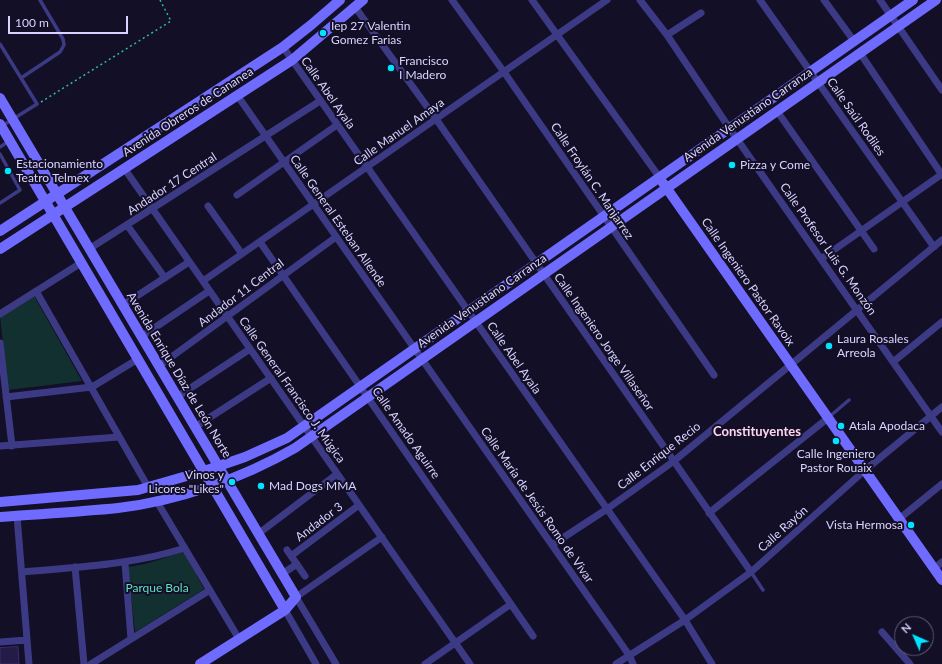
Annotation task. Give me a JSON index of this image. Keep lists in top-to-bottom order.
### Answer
{
  "streets": {
    "street": [
      "Calle Abel Ayala",
      "Avenida Obreros de Cananea",
      "Avenida Venustiano Carranza",
      "Calle Saúl Rodiles",
      "Calle Manuel Amaya",
      "Calle Froylán C. Manjarrez",
      "Andador 17 Central",
      "Calle General Esteban Allende",
      "Calle Profesor Luis G. Monzón",
      "Calle Ingeniero Pastor Ravoix",
      "Andador 11 Central",
      "Calle Ingeniero Jorge Villaseñor",
      "Avenida Enrique Díaz de León Norte",
      "Calle General Francisco J. Múgica",
      "Calle Amado Aguirre",
      "Calle Enrique Recio",
      "Calle María de Jesús Romo de Vivar",
      "Andador 3",
      "Calle Rayón"
    ]
  },
  "crossings": [
    ["Calle Abel Ayala", "Avenida Obreros de Cananea"],
    ["Calle Abel Ayala", "Avenida Venustiano Carranza"],
    ["Calle Abel Ayala", "Calle Manuel Amaya"],
    ["Calle Abel Ayala", "Andador 17 Central"],
    ["Calle Abel Ayala", "Calle Enrique Recio"],
    ["Calle Abel Ayala", "Calle Rayón"],
    ["Avenida Obreros de Cananea", "Calle General Esteban Allende"],
    ["Avenida Obreros de Cananea", "Calle Ingeniero Jorge Villaseñor"],
    ["Avenida Obreros de Cananea", "Avenida Enrique Díaz de León Norte"],
    ["Avenida Obreros de Cananea", "Calle General Francisco J. Múgica"],
    ["Avenida Venustiano Carranza", "Calle Saúl Rodiles"],
    ["Avenida Venustiano Carranza", "Calle Froylán C. Manjarrez"],
    ["Avenida Venustiano Carranza", "Calle General Esteban Allende"],
    ["Avenida Venustiano Carranza", "Calle Profesor Luis G. Monzón"],
    ["Avenida Venustiano Carranza", "Calle Ingeniero Pastor Ravoix"],
    ["Avenida Venustiano Carranza", "Calle Ingeniero Jorge Villaseñor"],
    ["Avenida Venustiano Carranza", "Avenida Enrique Díaz de León Norte"],
    ["Avenida Venustiano Carranza", "Calle General Francisco J. Múgica"],
    ["Avenida Venustiano Carranza", "Calle Amado Aguirre"],
    ["Avenida Venustiano Carranza", "Calle María de Jesús Romo de Vivar"],
    ["Calle Saúl Rodiles", "Calle Enrique Recio"],
    ["Calle Manuel Amaya", "Calle Froylán C. Manjarrez"],
    ["Calle Manuel Amaya", "Calle General Esteban Allende"],
    ["Calle Manuel Amaya", "Calle Ingeniero Pastor Ravoix"],
    ["Calle Manuel Amaya", "Calle Ingeniero Jorge Villaseñor"],
    ["Calle Manuel Amaya", "Calle General Francisco J. Múgica"],
    ["Calle Manuel Amaya", "Calle Amado Aguirre"],
    ["Andador 17 Central", "Calle General Esteban Allende"],
    ["Andador 17 Central", "Avenida Enrique Díaz de León Norte"],
    ["Andador 17 Central", "Calle General Francisco J. Múgica"],
    ["Calle General Esteban Allende", "Andador 11 Central"],
    ["Calle General Esteban Allende", "Calle María de Jesús Romo de Vivar"],
    ["Calle Profesor Luis G. Monzón", "Calle Enrique Recio"],
    ["Calle Profesor Luis G. Monzón", "Calle Rayón"],
    ["Calle Ingeniero Pastor Ravoix", "Calle Enrique Recio"],
    ["Calle Ingeniero Pastor Ravoix", "Calle Rayón"],
    ["Andador 11 Central", "Avenida Enrique Díaz de León Norte"],
    ["Andador 11 Central", "Calle General Francisco J. Múgica"],
    ["Andador 11 Central", "Calle Amado Aguirre"],
    ["Calle Ingeniero Jorge Villaseñor", "Calle Enrique Recio"],
    ["Calle Ingeniero Jorge Villaseñor", "Calle Rayón"],
    ["Calle General Francisco J. Múgica", "Andador 3"],
    ["Calle Enrique Recio", "Calle María de Jesús Romo de Vivar"],
    ["Calle María de Jesús Romo de Vivar", "Calle Rayón"]
  ],
  "districts": ["Constituyentes"],
  "parks": ["Parque Bola"],
  "places": [
    "Iep 27 Valentin Gomez Farias",
    "Francisco I Madero",
    "Pizza y Come",
    "Estacionamiento Teatro Telmex",
    "Laura Rosales Arreola",
    "Atala Apodaca",
    "Calle Ingeniero Pastor Rouaix",
    "Vinos y Licores \"Likes\"",
    "Mad Dogs MMA",
    "Vista Hermosa"
  ],
  "scale_bar": "100 m",
  "north": "top left"
}
